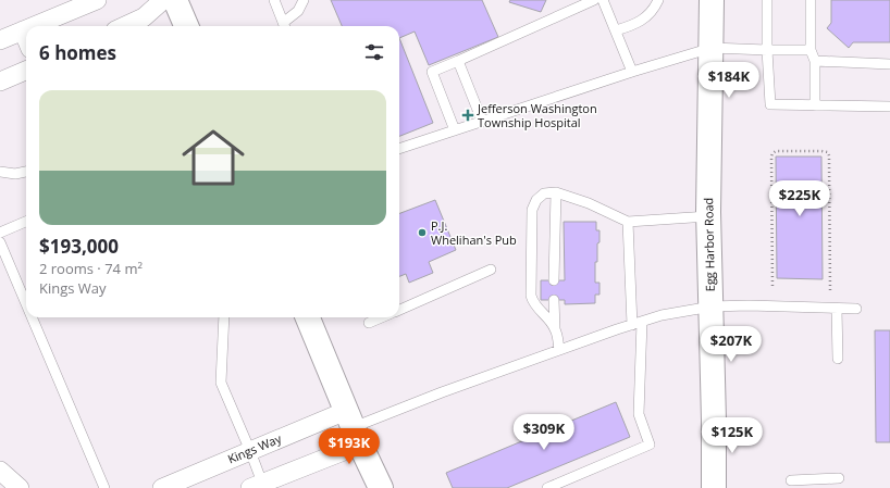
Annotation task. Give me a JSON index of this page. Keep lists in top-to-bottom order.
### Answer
{
  "streets": {
    "main road": ["Egg Harbor Road"],
    "street": ["Kings Way"]
  },
  "places": {
    "health": ["Jefferson Washington Township Hospital"],
    "other": ["P.J. Whelihan's Pub"]
  },
  "page": {
    "heading": "6 homes",
    "price": [
      "$184K",
      "$225K",
      "$207K",
      "$309K",
      "$125K",
      "$193K"
    ],
    "list": [
      {
        "name": "$193,000",
        "note": "2 rooms · 74 m² · Kings Way"
      }
    ]
  }
}
